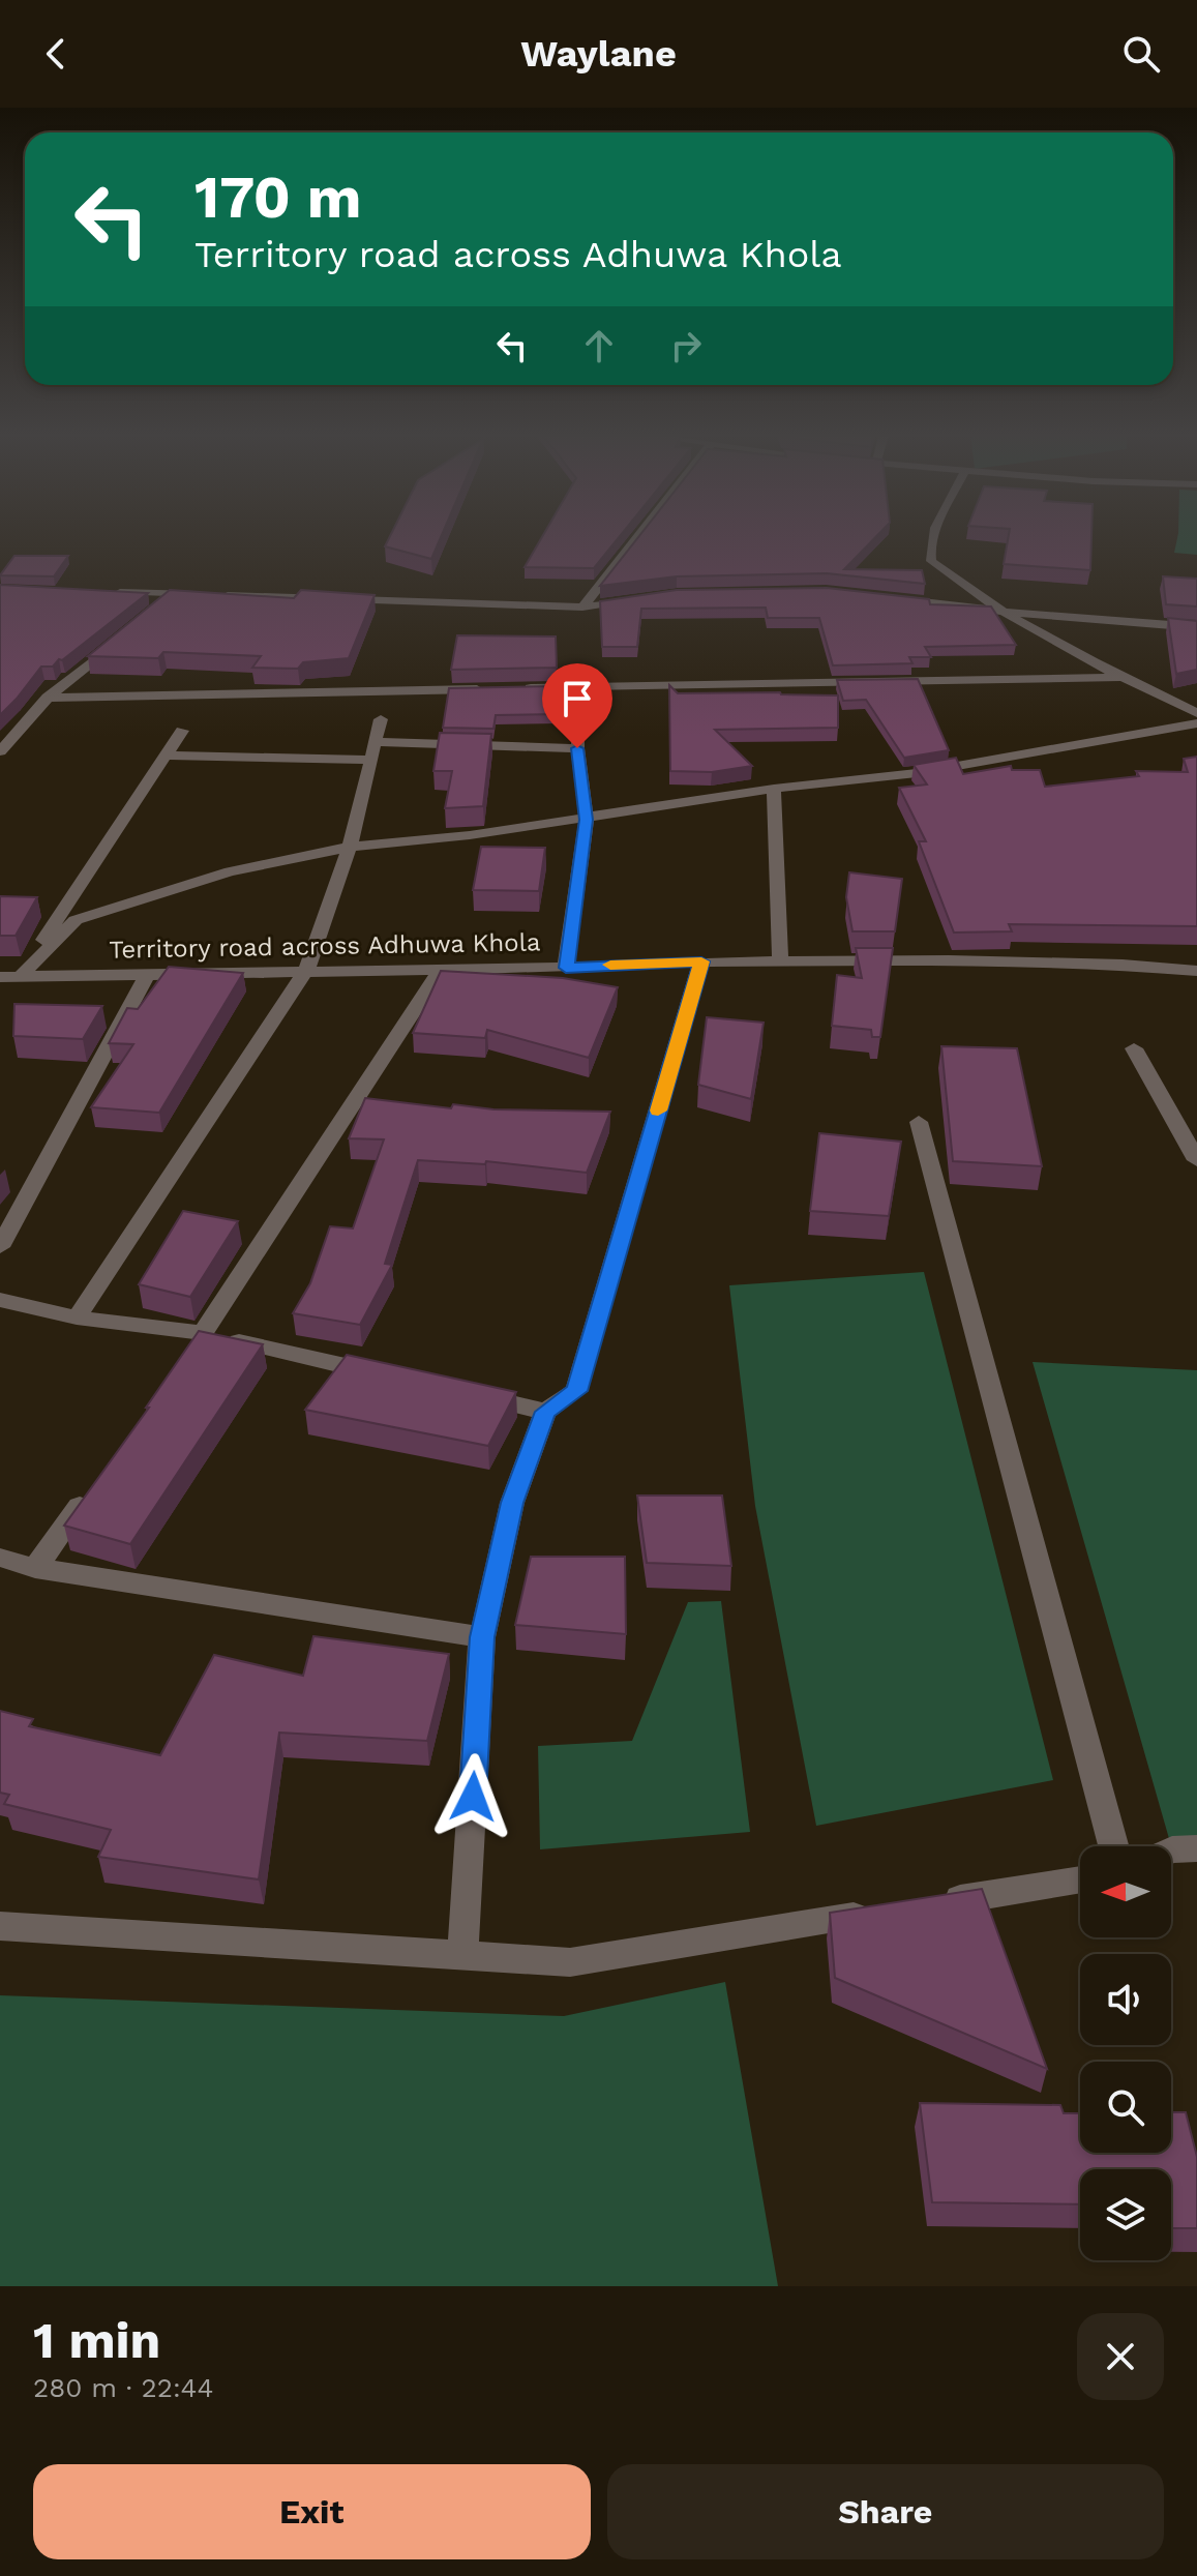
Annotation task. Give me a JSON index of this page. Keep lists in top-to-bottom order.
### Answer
{
  "streets": {
    "street": ["Territory road across Adhuwa Khola"]
  },
  "north": "left",
  "page": {
    "header": "Waylane",
    "turn": ["170 m", "Territory road across Adhuwa Khola"],
    "heading": ["1 min", "280 m · 22:44"],
    "buttons": ["Exit", "Share"]
  }
}
